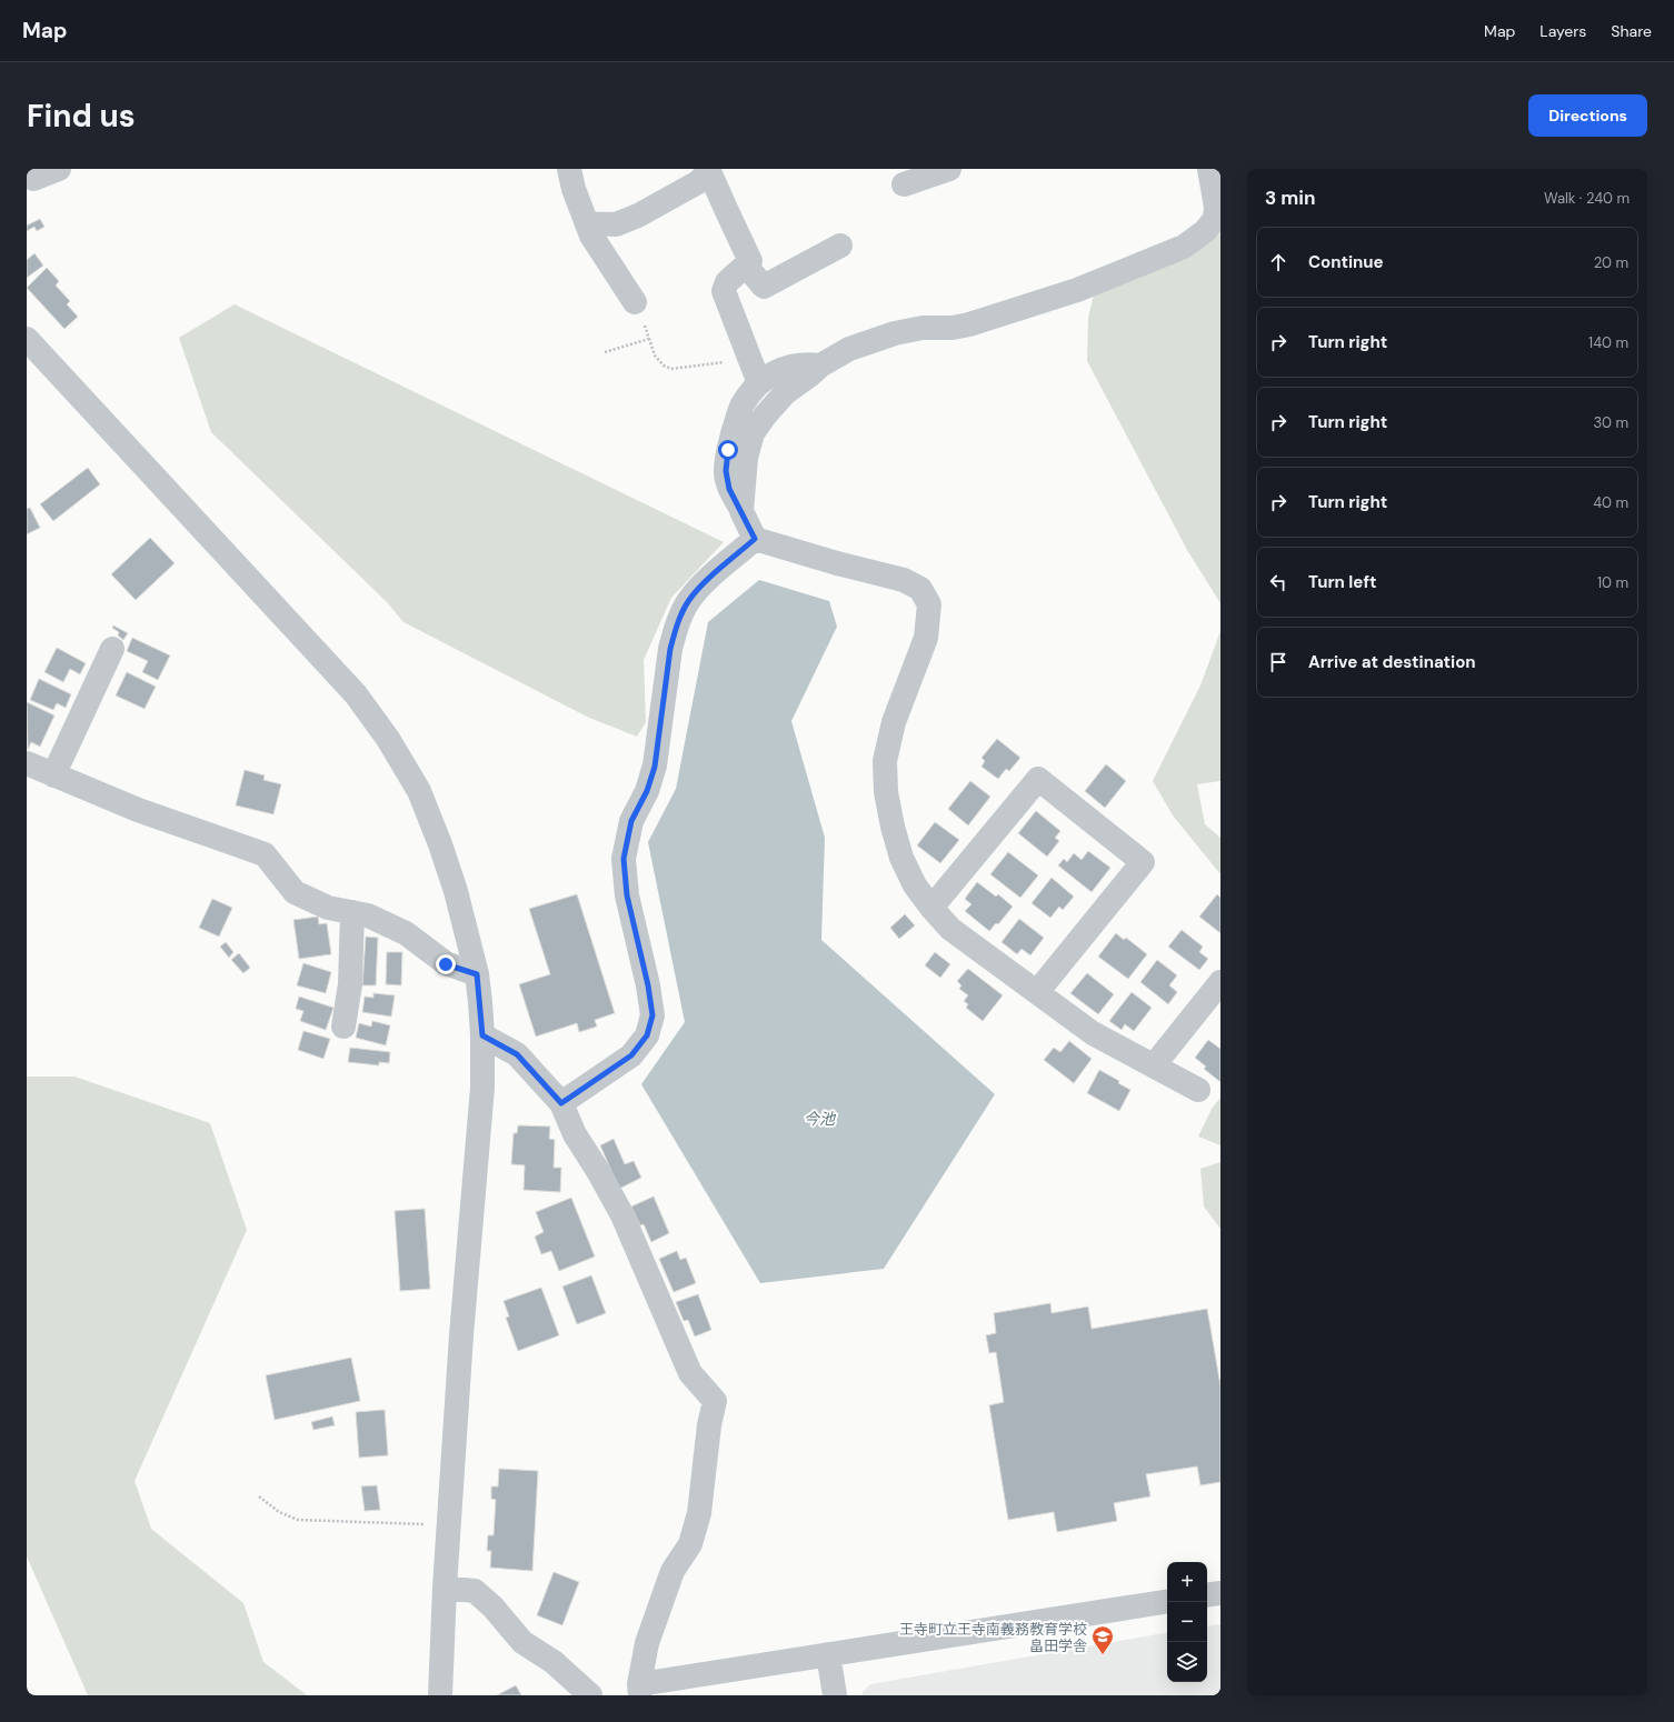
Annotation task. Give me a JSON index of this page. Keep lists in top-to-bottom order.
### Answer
{
  "water": ["今池"],
  "places": {
    "school or university": ["王寺町立王寺南義務教育学校 畠田学舎"]
  },
  "page": {
    "header": "Map",
    "nav": ["Map", "Layers", "Share"],
    "buttons": "Directions",
    "title": "Find us",
    "heading": ["3 min", "Walk · 240 m"],
    "list": [
      ["Continue", "20 m"],
      ["Turn right", "140 m"],
      ["Turn right", "30 m"],
      ["Turn right", "40 m"],
      ["Turn left", "10 m"],
      "Arrive at destination"
    ],
    "map_buttons": ["+", "−"]
  }
}
